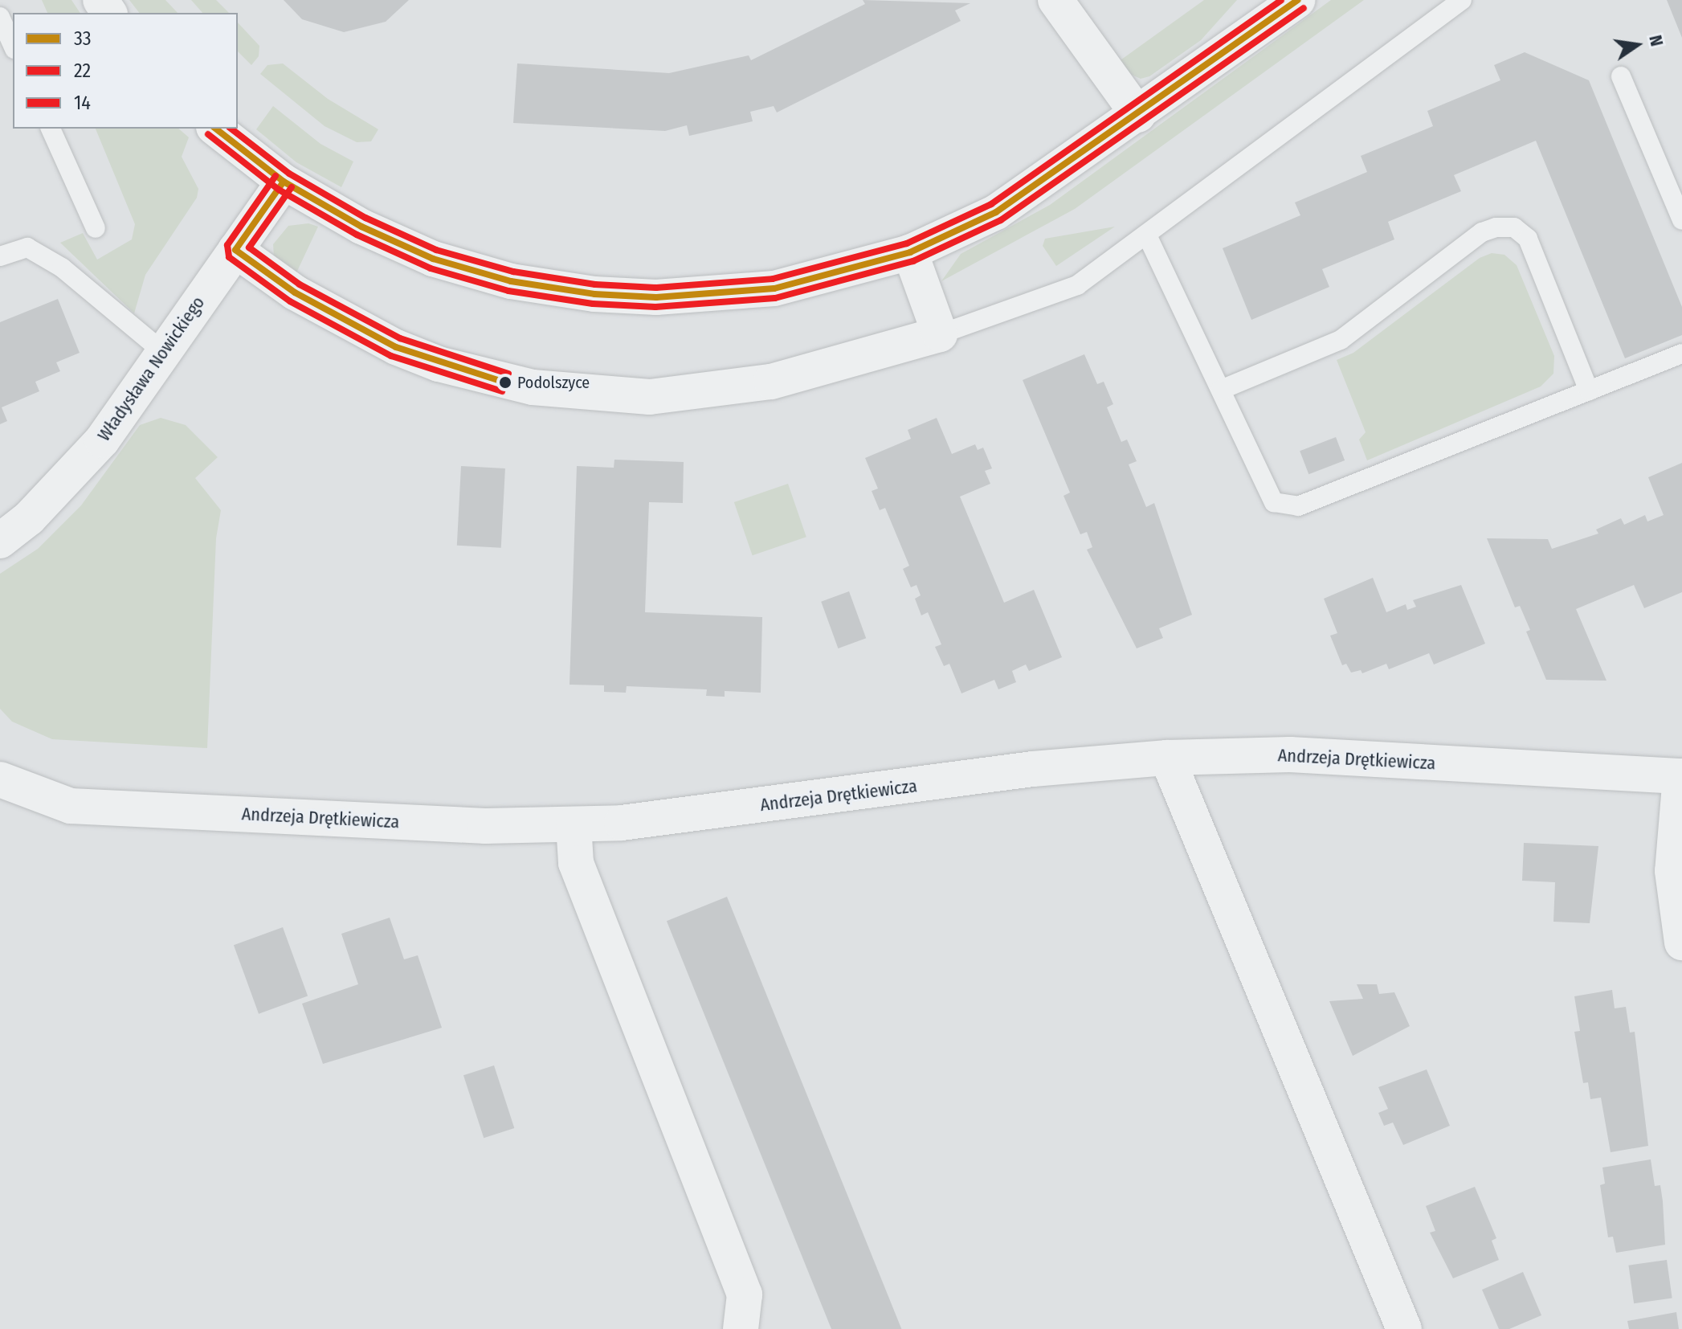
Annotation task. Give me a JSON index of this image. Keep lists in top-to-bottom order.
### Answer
{
  "streets": {
    "street": ["Władysława Nowickiego", "Andrzeja Drętkiewicza"]
  },
  "places": ["Podolszyce"],
  "lines": ["transit line 33", "transit line 14", "transit line 22"],
  "legend": ["33", "22", "14"],
  "north": "right"
}
